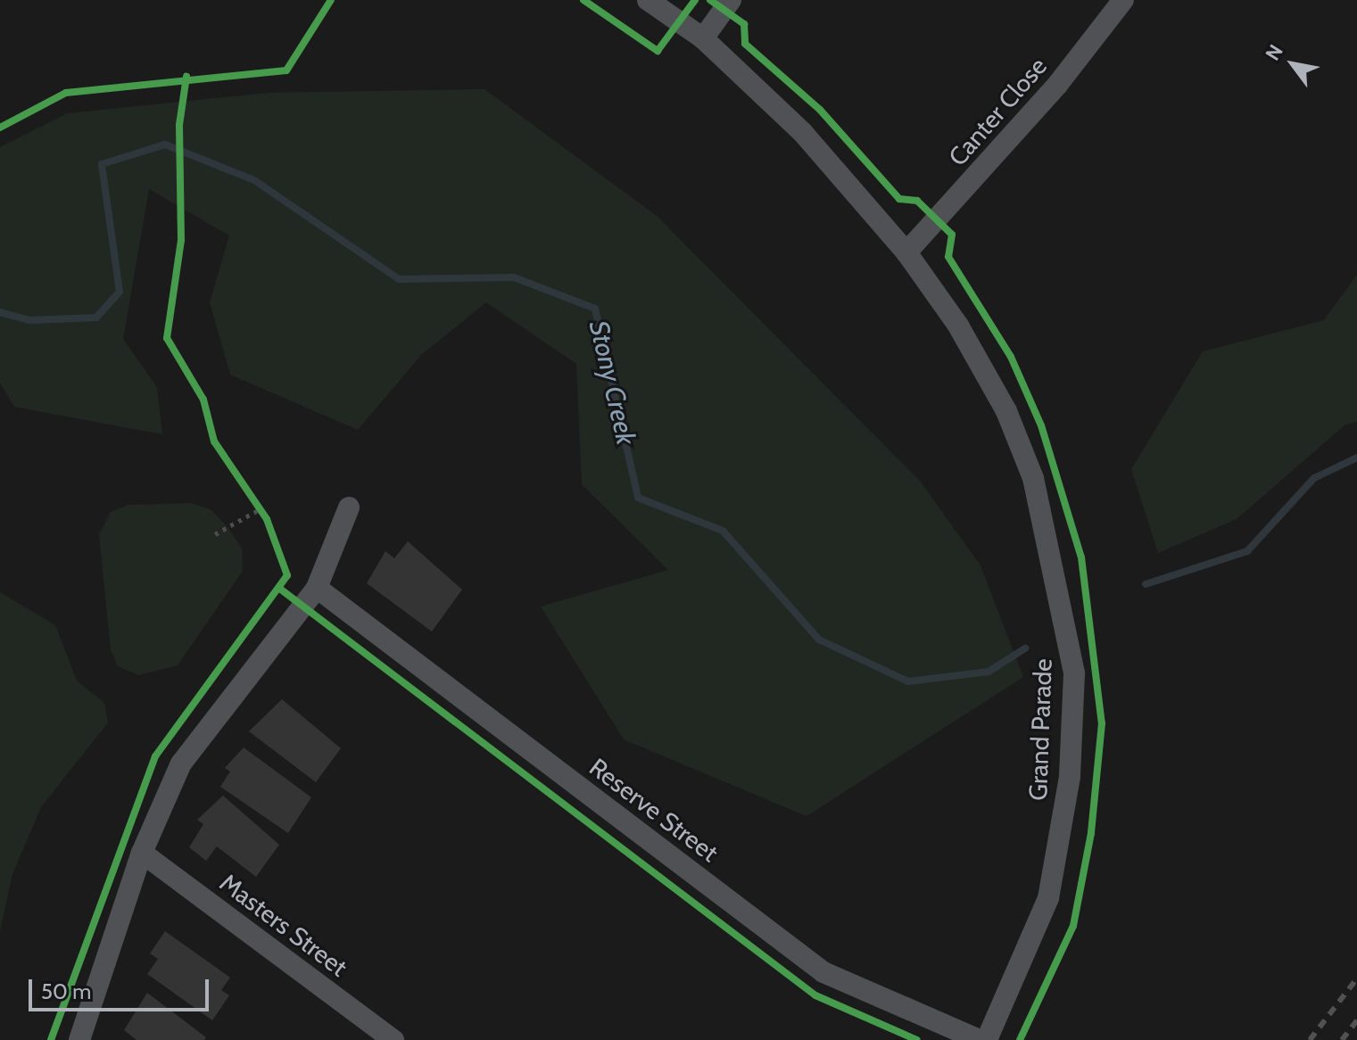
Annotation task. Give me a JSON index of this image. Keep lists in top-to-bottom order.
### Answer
{
  "streets": {
    "street": [
      "Canter Close",
      "Grand Parade",
      "Reserve Street",
      "Masters Street"
    ]
  },
  "crossings": [
    ["Canter Close", "Grand Parade"]
  ],
  "water": ["Stony Creek"],
  "scale_bar": "50 m",
  "north": "top left"
}
